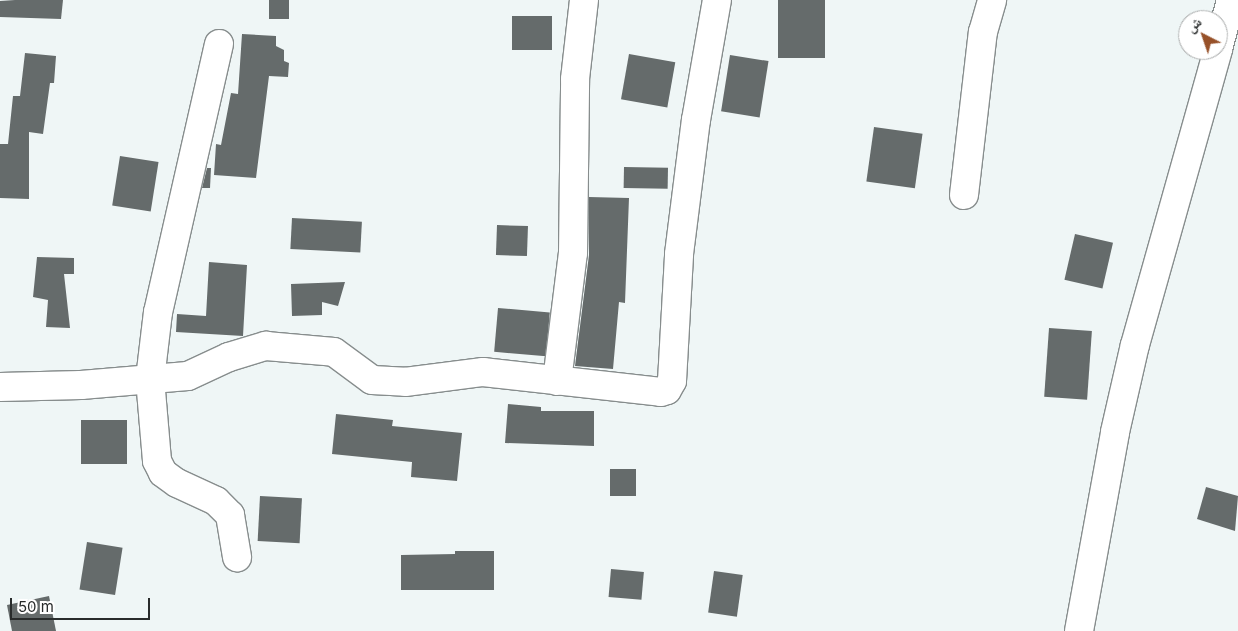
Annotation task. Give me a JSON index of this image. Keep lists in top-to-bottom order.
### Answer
{
  "scale_bar": "50 m",
  "north": "top left"
}
